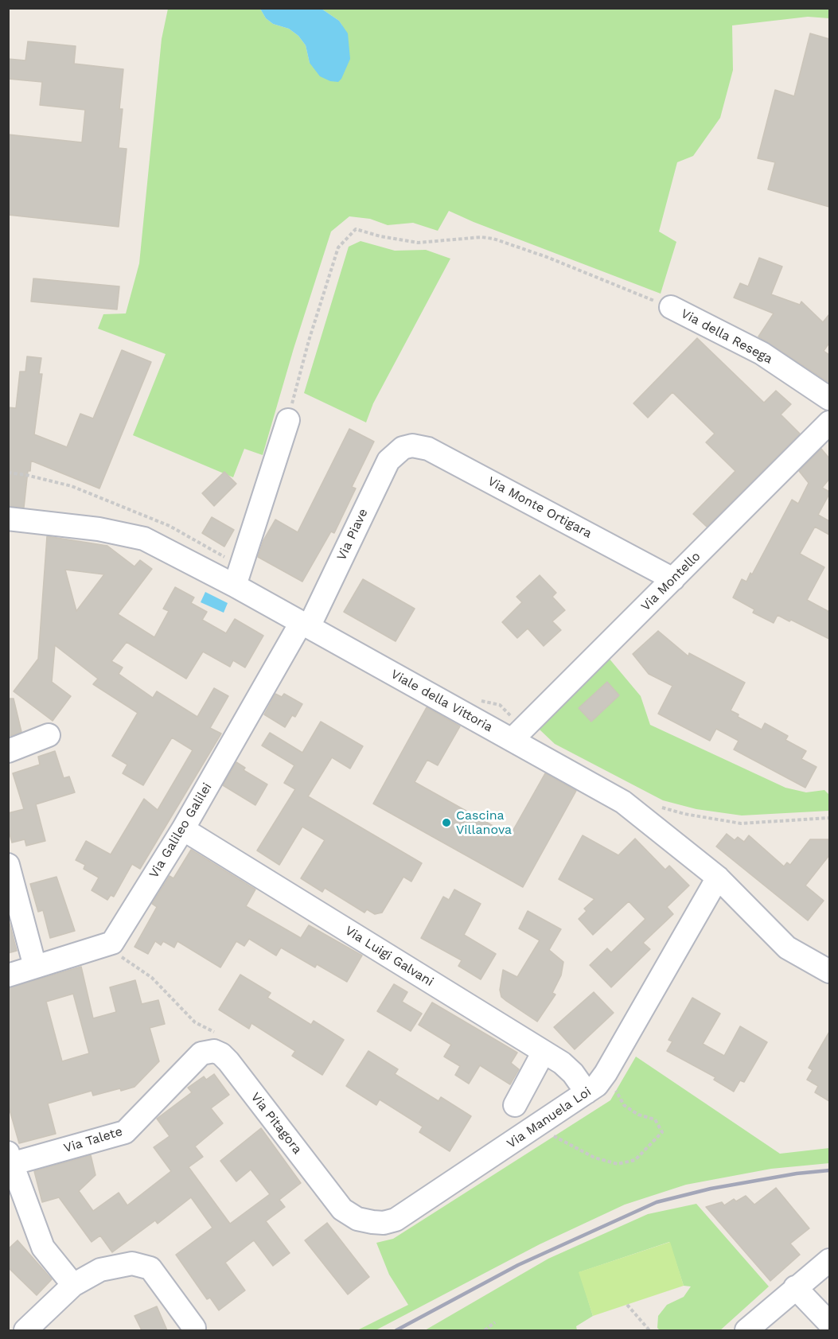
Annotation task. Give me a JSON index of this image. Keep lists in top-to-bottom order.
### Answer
{
  "streets": {
    "street": [
      "Via della Resega",
      "Via Monte Ortigara",
      "Via Piave",
      "Via Montello",
      "Viale della Vittoria",
      "Via Galileo Galilei",
      "Via Luigi Galvani",
      "Via Manuela Loi",
      "Via Pitagora",
      "Via Talete"
    ]
  },
  "crossings": [
    ["Via Monte Ortigara", "Via Piave"],
    ["Via Monte Ortigara", "Via Montello"],
    ["Via Piave", "Viale della Vittoria"],
    ["Via Piave", "Via Galileo Galilei"],
    ["Via Montello", "Viale della Vittoria"],
    ["Viale della Vittoria", "Via Galileo Galilei"],
    ["Viale della Vittoria", "Via Manuela Loi"],
    ["Via Galileo Galilei", "Via Luigi Galvani"],
    ["Via Luigi Galvani", "Via Manuela Loi"],
    ["Via Manuela Loi", "Via Pitagora"],
    ["Via Pitagora", "Via Talete"]
  ],
  "places": ["Cascina Villanova"]
}
